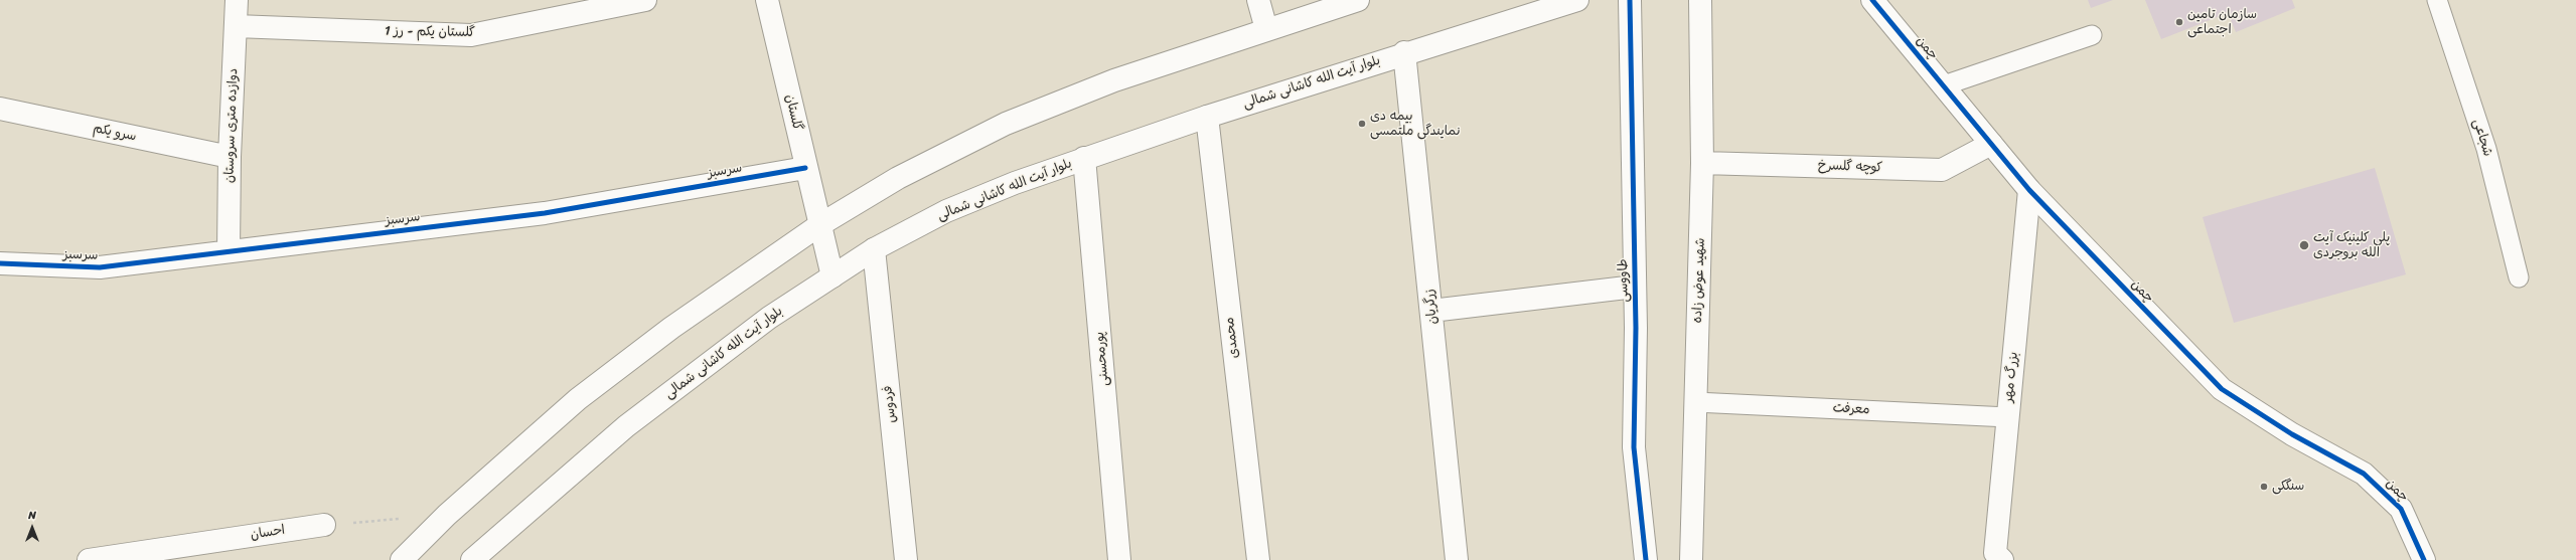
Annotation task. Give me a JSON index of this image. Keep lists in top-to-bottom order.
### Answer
{
  "streets": {
    "street": [
      "گلستان یکم - رز 1",
      "چمن",
      "بلوار آیت الله کاشانی شمالی",
      "گلستان",
      "دوازده متری سروستان",
      "سرو یکم",
      "کوچه گلسرخ",
      "سرسبز",
      "طاووسی",
      "شهید عوض زاده",
      "زرگریان",
      "محمدی",
      "پورمحسنی",
      "بزرگ مهر",
      "فردوس",
      "احسان"
    ],
    "lane": ["شجاعی", "معرفت"]
  },
  "crossings": [
    ["گلستان یکم - رز 1", "دوازده متری سروستان"],
    ["چمن", "کوچه گلسرخ"],
    ["چمن", "بزرگ مهر"],
    ["بلوار آیت الله کاشانی شمالی", "گلستان"],
    ["بلوار آیت الله کاشانی شمالی", "زرگریان"],
    ["بلوار آیت الله کاشانی شمالی", "محمدی"],
    ["بلوار آیت الله کاشانی شمالی", "پورمحسنی"],
    ["بلوار آیت الله کاشانی شمالی", "فردوس"],
    ["گلستان", "سرسبز"],
    ["دوازده متری سروستان", "سرو یکم"],
    ["دوازده متری سروستان", "سرسبز"],
    ["کوچه گلسرخ", "شهید عوض زاده"],
    ["طاووسی", "زرگریان"],
    ["شهید عوض زاده", "معرفت"],
    ["بزرگ مهر", "معرفت"]
  ],
  "places": [
    "سازمان تامین اجتماعی",
    "بیمه دی نمایندگی ملتمسی",
    "پلی کلینیک آیت الله بروجردی",
    "سنگکی"
  ],
  "north": "top"
}
